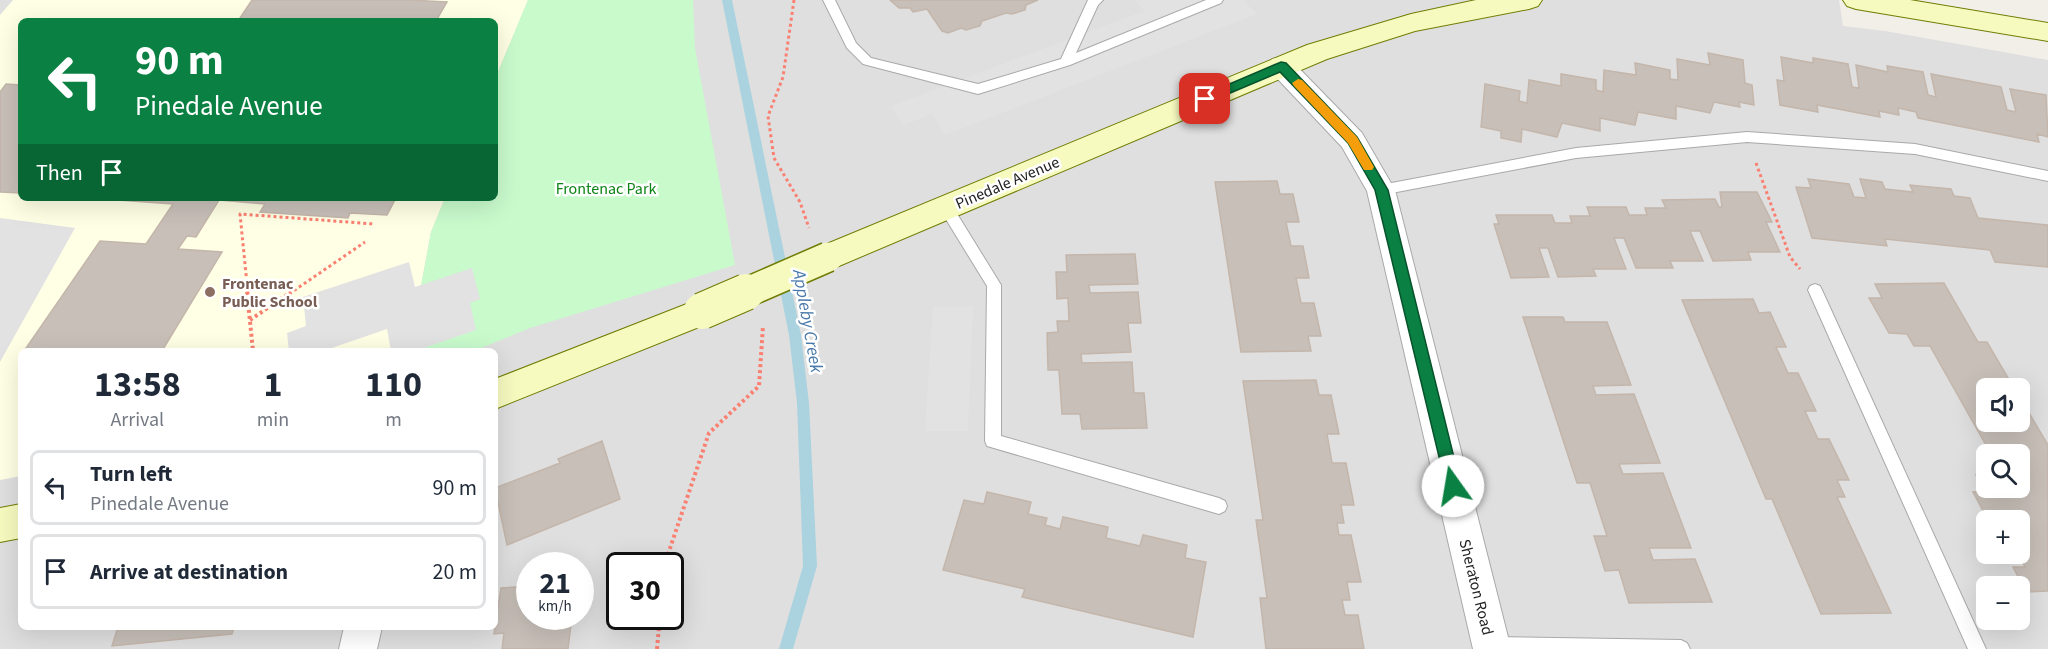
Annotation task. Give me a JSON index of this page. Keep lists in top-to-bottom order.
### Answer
{
  "streets": {
    "street": ["Pinedale Avenue", "Sheraton Road"]
  },
  "crossings": [
    ["Pinedale Avenue", "Sheraton Road"]
  ],
  "water": ["Appleby Creek"],
  "parks": ["Frontenac Park"],
  "places": ["Frontenac Public School"],
  "page": {
    "turn": ["90 m", "Pinedale Avenue"],
    "then": "Then",
    "eta": [
      "13:58",
      "Arrival",
      "1",
      "min",
      "110",
      "m"
    ],
    "map_buttons": ["+", "−"],
    "list": [
      {
        "name": "Turn left",
        "note": "Pinedale Avenue",
        "value": "90 m"
      },
      {
        "name": "Arrive at destination",
        "value": "20 m"
      }
    ],
    "speed": "21 km/h",
    "limit": "30"
  }
}
